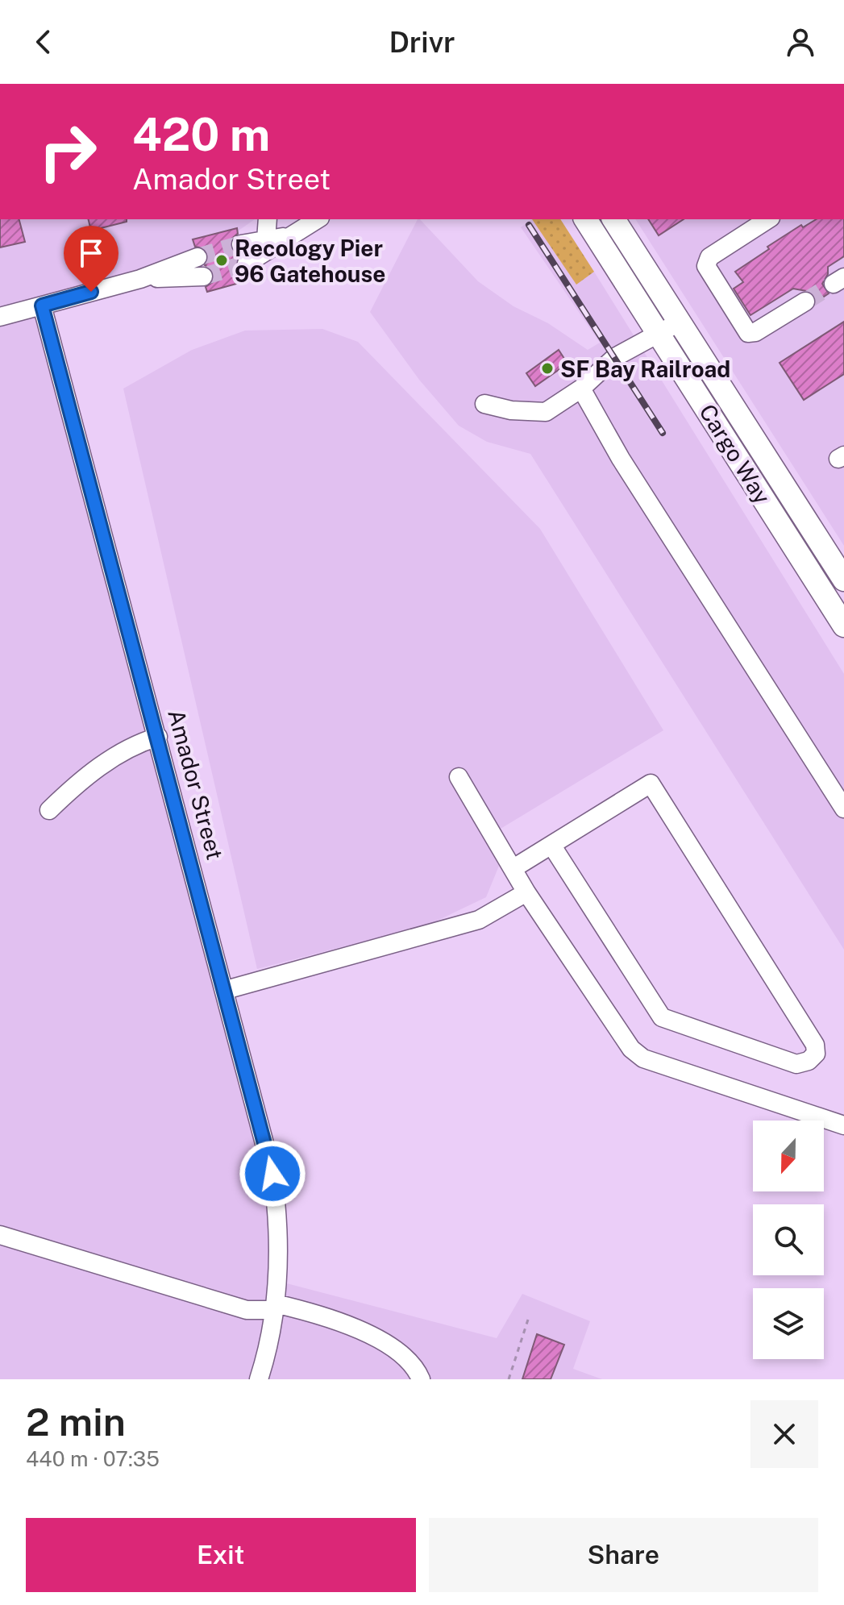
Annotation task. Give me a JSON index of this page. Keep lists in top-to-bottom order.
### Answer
{
  "streets": {
    "main road": ["Cargo Way"],
    "street": ["Amador Street"]
  },
  "places": ["Recology Pier 96 Gatehouse", "SF Bay Railroad"],
  "north": "bottom",
  "page": {
    "header": "Drivr",
    "turn": ["420 m", "Amador Street"],
    "heading": ["2 min", "440 m · 07:35"],
    "buttons": ["Exit", "Share"]
  }
}
